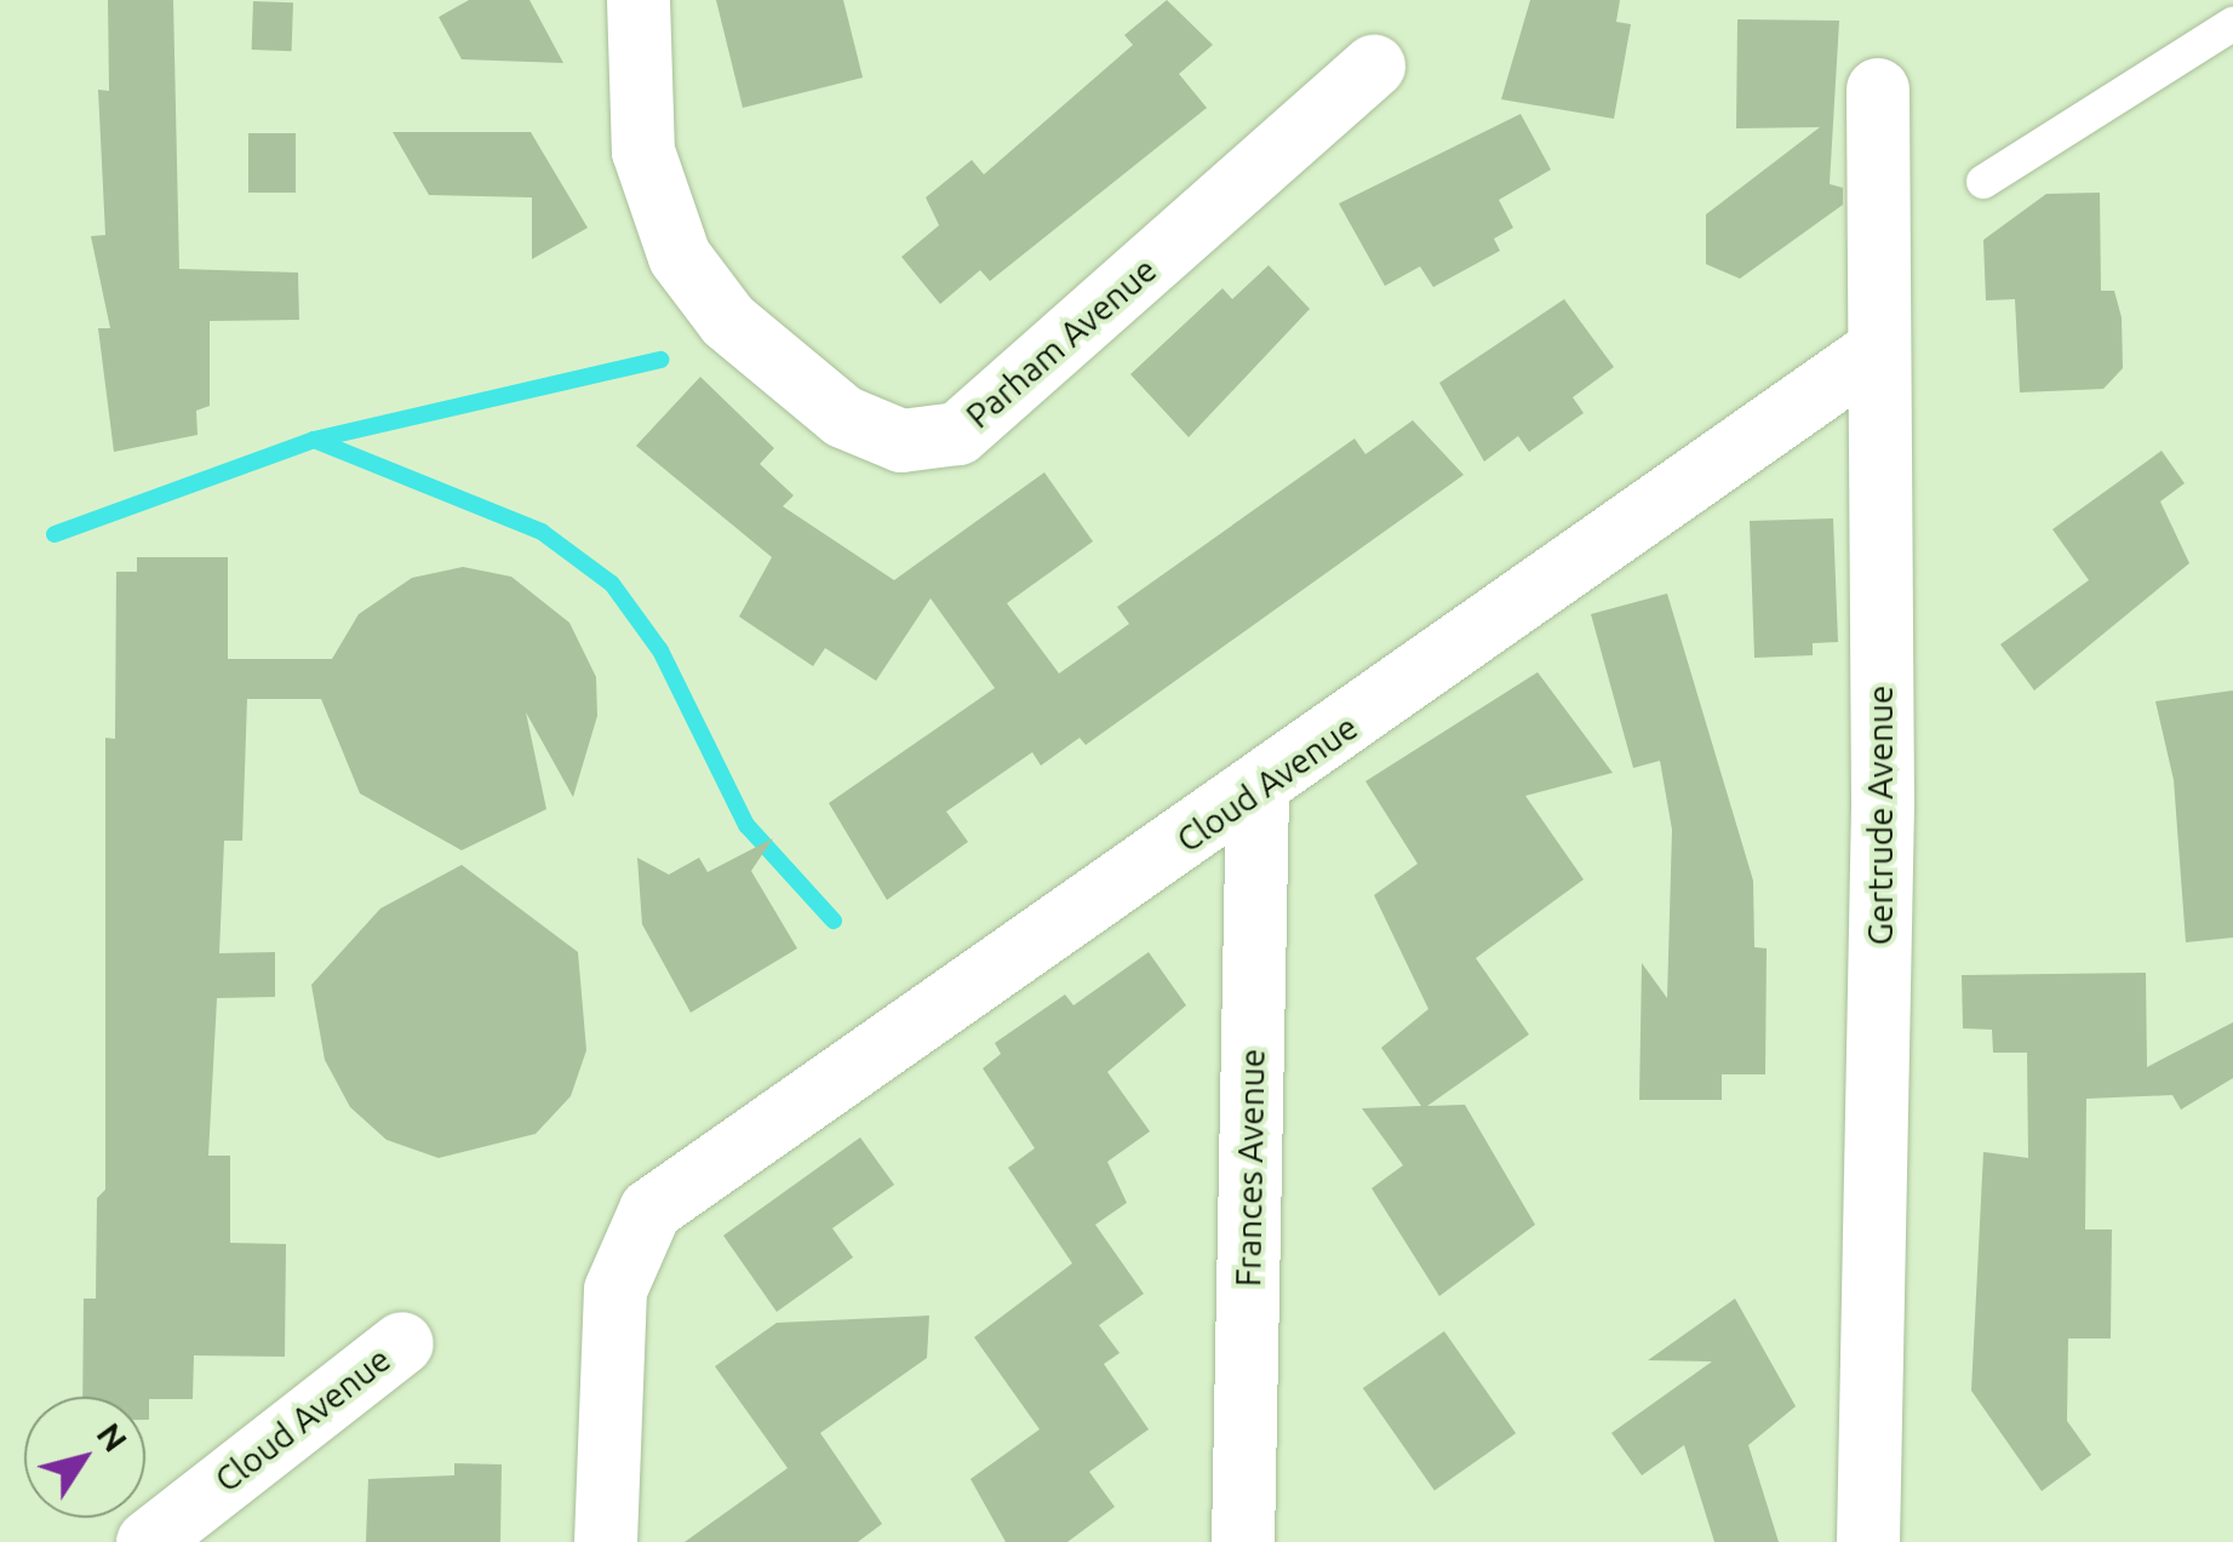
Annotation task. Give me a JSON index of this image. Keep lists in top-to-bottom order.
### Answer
{
  "streets": {
    "street": [
      "Parham Avenue",
      "Cloud Avenue",
      "Gertrude Avenue",
      "Frances Avenue"
    ]
  },
  "crossings": [
    ["Cloud Avenue", "Gertrude Avenue"],
    ["Cloud Avenue", "Frances Avenue"]
  ],
  "north": "top right"
}
